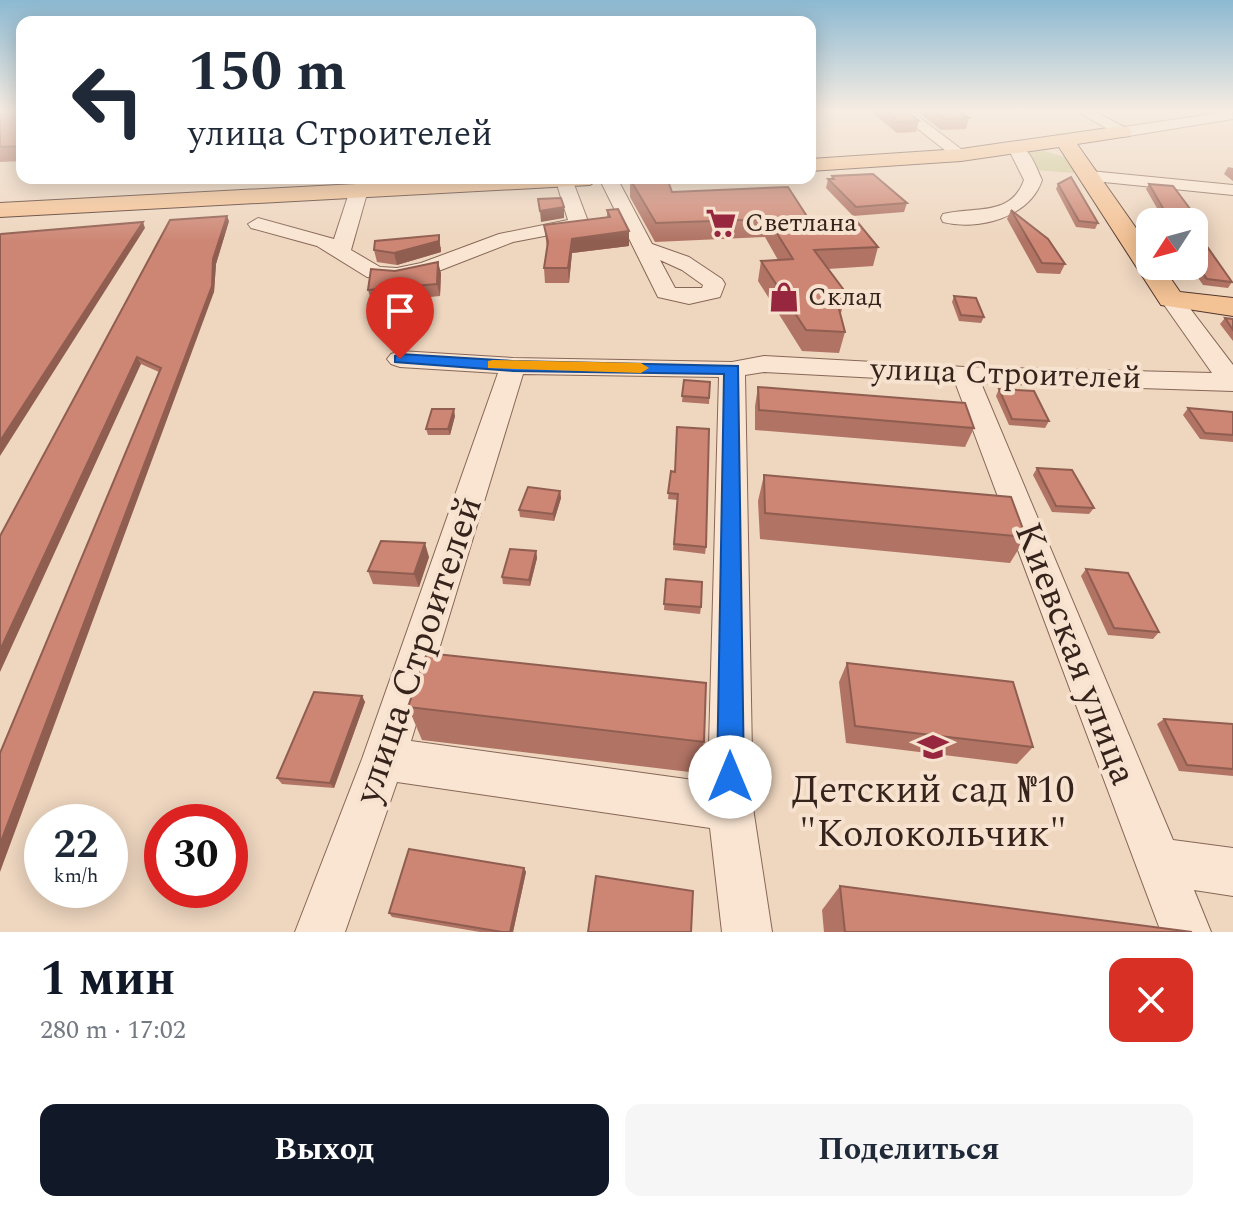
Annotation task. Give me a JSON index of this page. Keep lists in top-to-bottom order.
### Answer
{
  "streets": {
    "street": ["улица Строителей", "Киевская улица"]
  },
  "crossings": [
    ["улица Строителей", "Киевская улица"]
  ],
  "places": {
    "supermarket": ["Светлана"],
    "shop": ["Склад"],
    "school or university": ["Детский сад №10 \"Колокольчик\""]
  },
  "north": "bottom left",
  "page": {
    "turn": ["150 m", "улица Строителей"],
    "speed": "22 km/h",
    "limit": "30",
    "heading": ["1 мин", "280 m · 17:02"],
    "buttons": ["Выход", "Поделиться"]
  }
}
